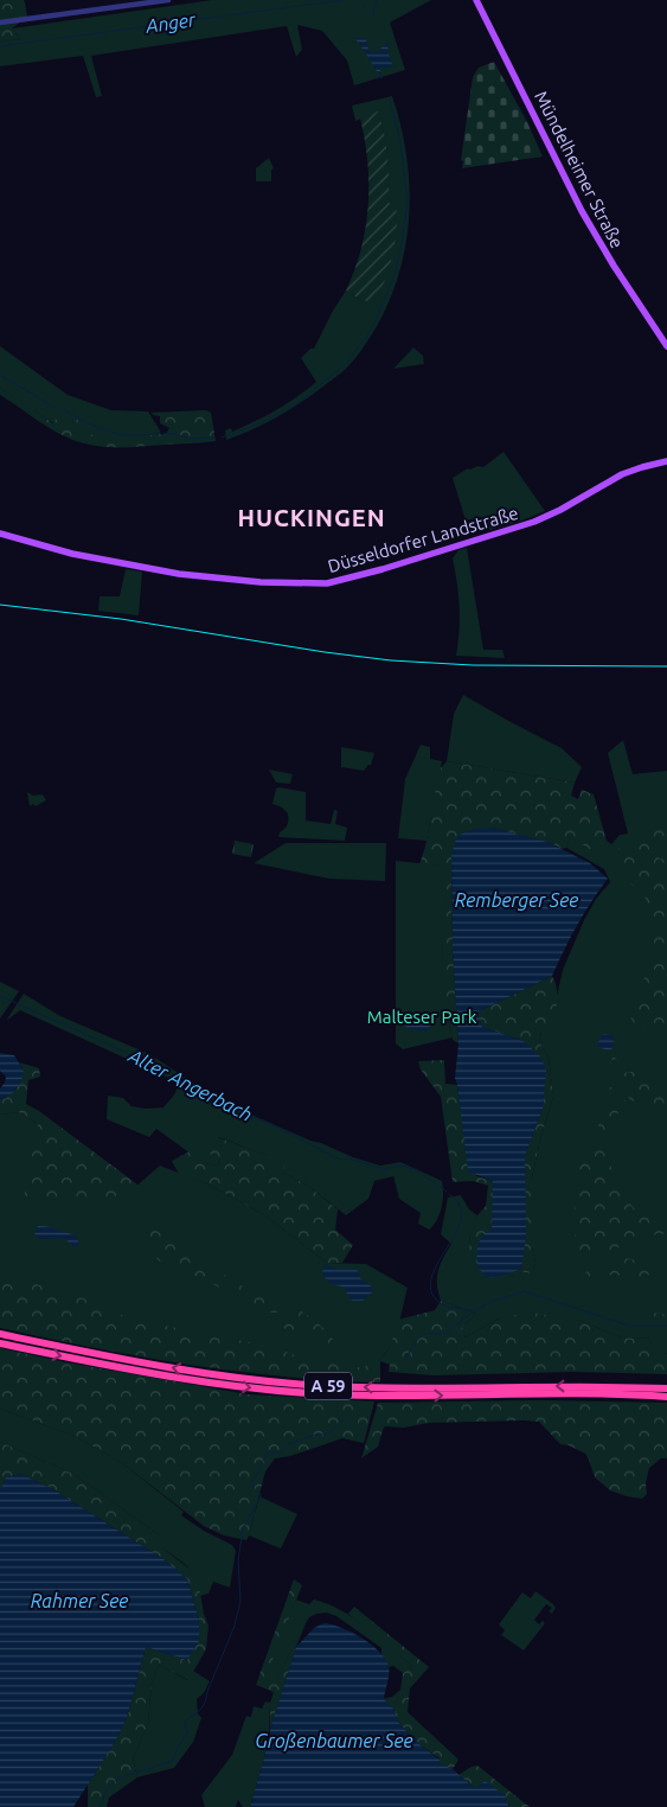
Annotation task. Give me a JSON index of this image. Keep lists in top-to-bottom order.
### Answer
{
  "streets": {
    "highway": ["A 59"],
    "main road": ["Mündelheimer Straße", "Düsseldorfer Landstraße"]
  },
  "districts": ["HUCKINGEN"],
  "water": [
    "Anger",
    "Remberger See",
    "Alter Angerbach",
    "Rahmer See",
    "Großenbaumer See"
  ],
  "parks": ["Malteser Park"]
}
